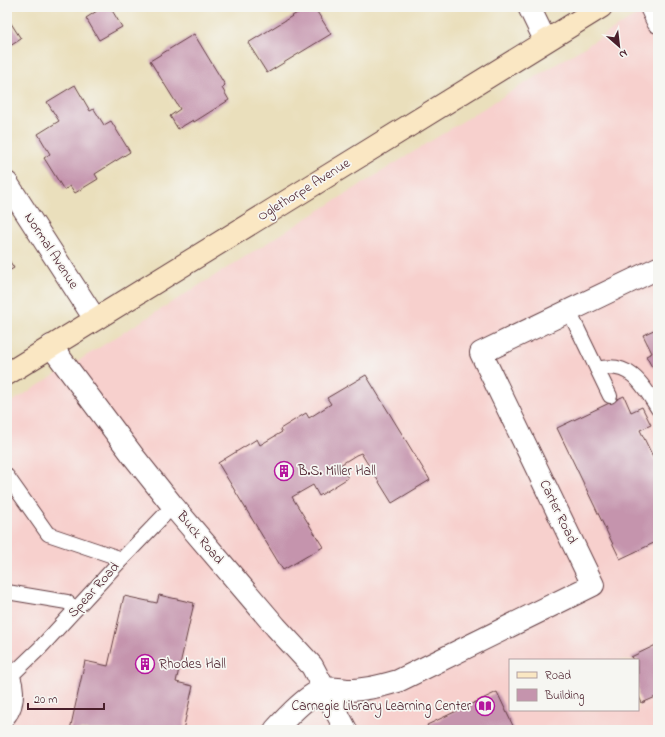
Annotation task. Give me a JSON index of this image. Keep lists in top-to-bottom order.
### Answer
{
  "streets": {
    "main road": ["Oglethorpe Avenue"],
    "street": ["Normal Avenue", "Carter Road", "Buck Road"],
    "lane": ["Spear Road"]
  },
  "crossings": [
    ["Oglethorpe Avenue", "Normal Avenue"],
    ["Oglethorpe Avenue", "Buck Road"],
    ["Carter Road", "Buck Road"],
    ["Buck Road", "Spear Road"]
  ],
  "places": {
    "building": ["B.S. Miller Hall", "Rhodes Hall"],
    "library": ["Carnegie Library Learning Center"]
  },
  "legend": ["Road", "Building"],
  "scale_bar": "20 m",
  "north": "bottom right"
}
